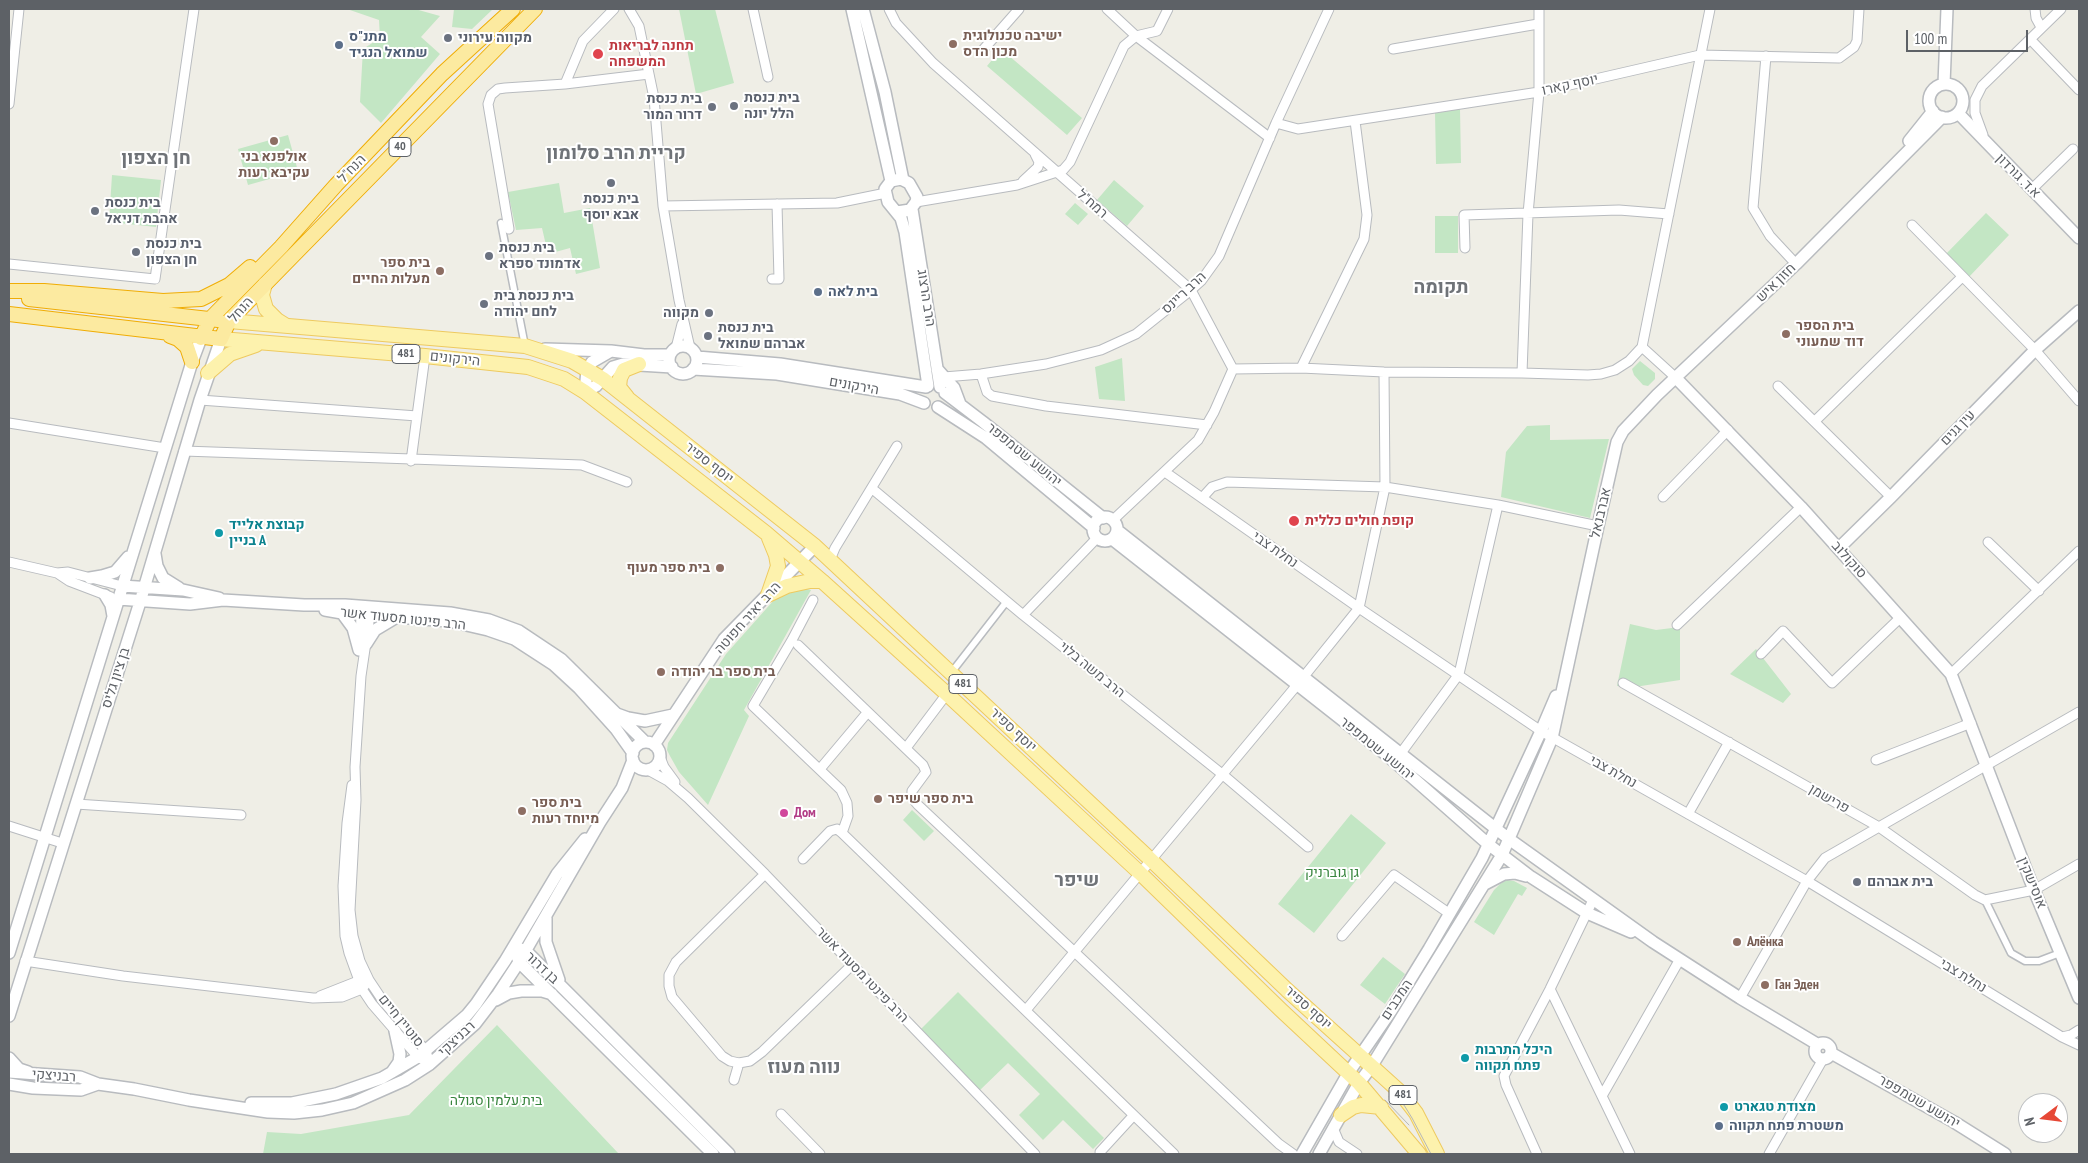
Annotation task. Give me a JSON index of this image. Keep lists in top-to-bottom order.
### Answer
{
  "streets": {
    "highway": ["40", "הנח\"ל", "הנחל"],
    "main road": ["481", "הירקונים", "יוסף ספיר"],
    "street": [
      "יוסף קארו",
      "א.ד. גורדון",
      "רמח\"ל",
      "חזון איש",
      "הרב ריינס",
      "הרב הרצוג",
      "עין גנים",
      "יהושע שטמפפר",
      "אברבנאל",
      "נחלת צבי",
      "סוקולוב",
      "הרב יאיר חפוטה",
      "הרב פינטו מסעוד אשר",
      "הרב משה בלוי",
      "בן ציון גליס",
      "פרישמן",
      "אוסישקין",
      "בן דרור",
      "המכבים",
      "סוטיין חיים",
      "רבניצקי"
    ]
  },
  "crossings": [
    ["יוסף קארו", "הרב ריינס"],
    ["40", "הנח\"ל"],
    ["הנח\"ל", "הנחל"],
    ["הנח\"ל", "בן ציון גליס"],
    ["א.ד. גורדון", "חזון איש"],
    ["רמח\"ל", "הרב ריינס"],
    ["חזון איש", "אברבנאל"],
    ["חזון איש", "סוקולוב"],
    ["הרב ריינס", "הרב הרצוג"],
    ["הרב ריינס", "הירקונים"],
    ["הרב ריינס", "יהושע שטמפפר"],
    ["הרב הרצוג", "הירקונים"],
    ["הרב הרצוג", "יהושע שטמפפר"],
    ["הנחל", "הירקונים"],
    ["הנחל", "בן ציון גליס"],
    ["481", "יוסף ספיר"],
    ["481", "המכבים"],
    ["הירקונים", "יהושע שטמפפר"],
    ["הירקונים", "יוסף ספיר"],
    ["הירקונים", "בן ציון גליס"],
    ["עין גנים", "סוקולוב"],
    ["יהושע שטמפפר", "אברבנאל"],
    ["יהושע שטמפפר", "המכבים"],
    ["יוסף ספיר", "הרב יאיר חפוטה"],
    ["יוסף ספיר", "המכבים"],
    ["אברבנאל", "נחלת צבי"],
    ["אברבנאל", "סוקולוב"],
    ["אברבנאל", "המכבים"],
    ["סוקולוב", "אוסישקין"],
    ["הרב יאיר חפוטה", "הרב פינטו מסעוד אשר"],
    ["הרב יאיר חפוטה", "רבניצקי"],
    ["הרב פינטו מסעוד אשר", "בן ציון גליס"],
    ["הרב פינטו מסעוד אשר", "רבניצקי"],
    ["בן דרור", "רבניצקי"],
    ["סוטיין חיים", "רבניצקי"]
  ],
  "districts": [
    "קריית הרב סלומון",
    "חן הצפון",
    "תקומה",
    "שיפר",
    "נווה מעוז"
  ],
  "parks": ["גן גוברניק", "בית עלמין סגולה"],
  "places": [
    "מקווה עירוני",
    "ישיבה טכנולוגית מכון הדס",
    "מתנ\"ס שמואל הנגיד",
    "תחנה לבריאות המשפחה",
    "בית כנסת הלל יונה",
    "בית כנסת דרור המור",
    "אולפנא בני עקיבא רעות",
    "בית כנסת אבא יוסף",
    "בית כנסת אהבת דניאל",
    "בית כנסת חן הצפון",
    "בית כנסת אדמונד ספרא",
    "בית ספר מעלות החיים",
    "בית לאה",
    "בית כנסת בית לחם יהודה",
    "מקווה",
    "בית הספר דוד שמעוני",
    "בית כנסת אברהם שמואל",
    "קופת חולים כללית",
    "קבוצת אלייד בניין A",
    "בית ספר מעוף",
    "בית ספר בר יהודה",
    "בית ספר שיפר",
    "בית ספר מיוחד רעות",
    "Дом",
    "בית אברהם",
    "Алёнка",
    "Ган Эден",
    "היכל התרבות פתח תקווה",
    "מצודת טגארט",
    "משטרת פתח תקווה"
  ],
  "scale_bar": "100 m",
  "north": "left"
}
